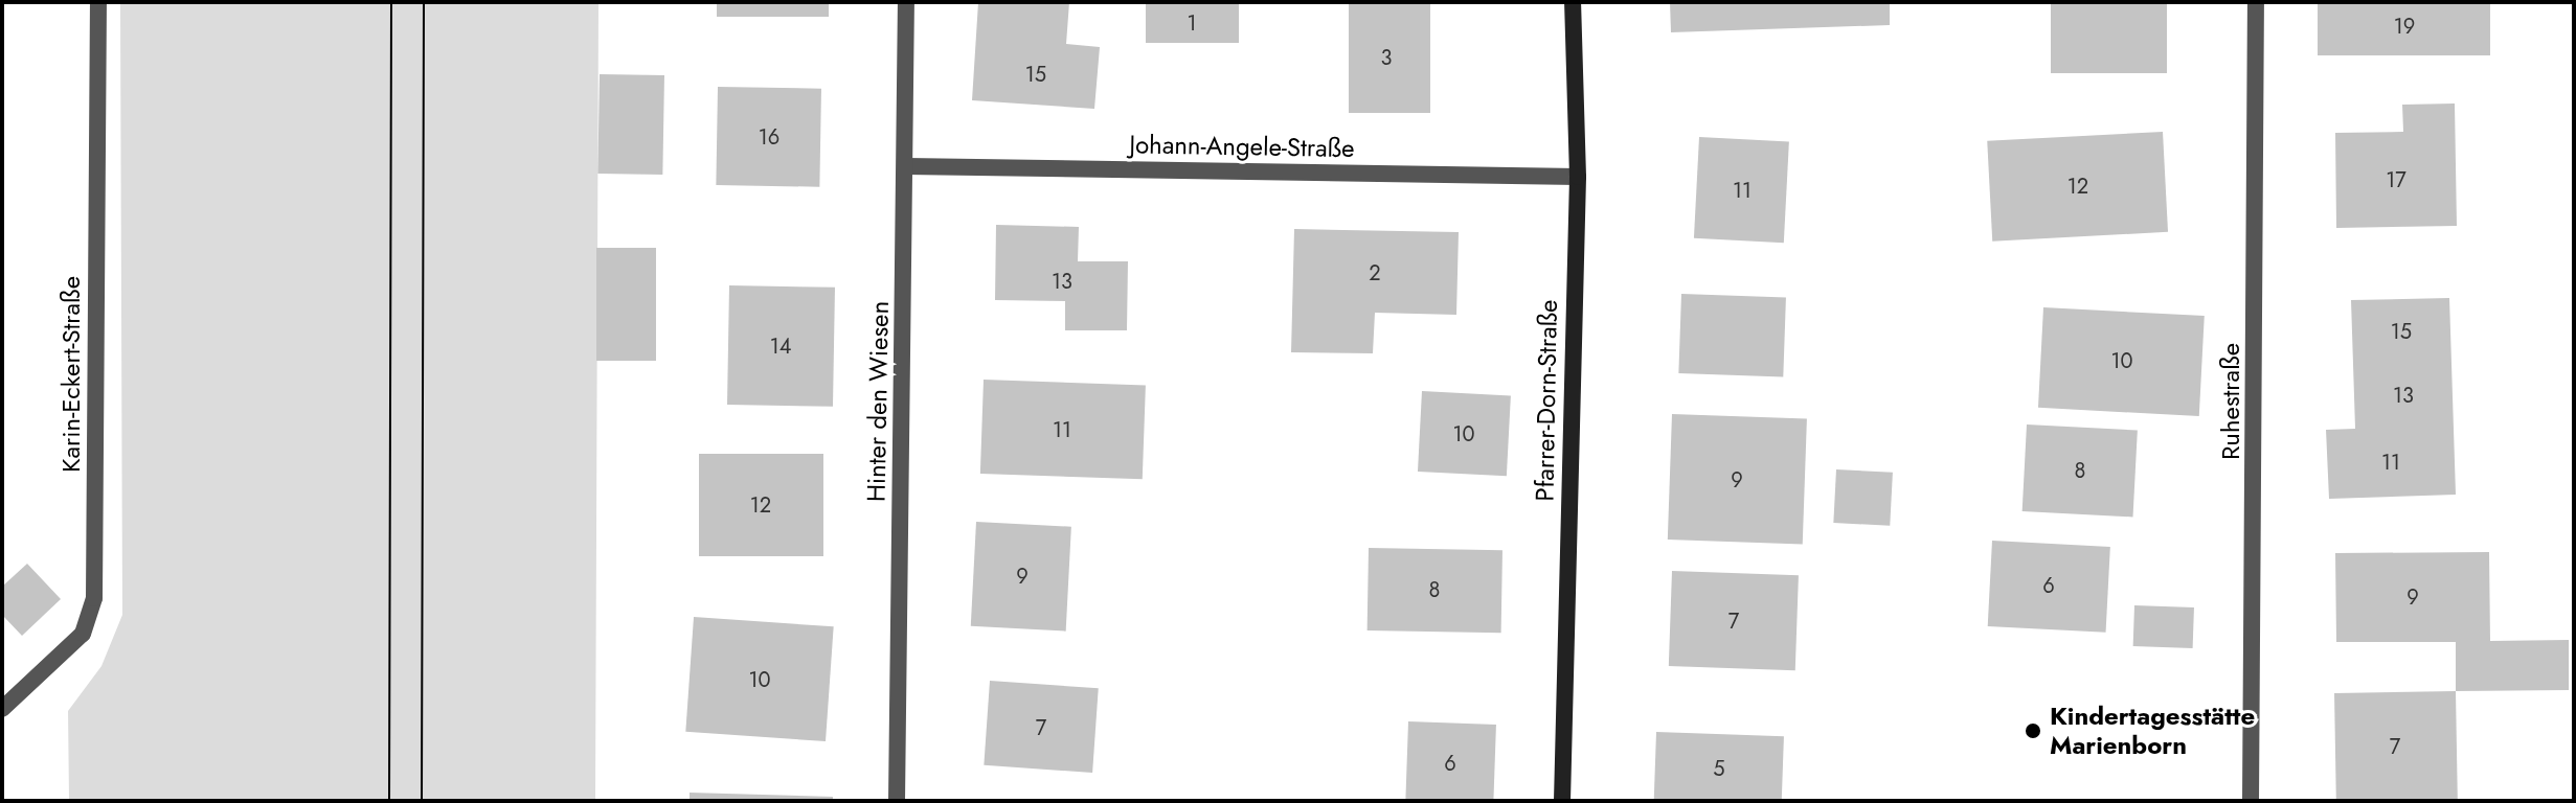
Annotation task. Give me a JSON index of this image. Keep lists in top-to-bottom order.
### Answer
{
  "streets": {
    "street": [
      "Johann-Angele-Straße",
      "Karin-Eckert-Straße",
      "Pfarrer-Dorn-Straße",
      "Hinter den Wiesen",
      "Ruhestraße"
    ]
  },
  "crossings": [
    ["Johann-Angele-Straße", "Pfarrer-Dorn-Straße"],
    ["Johann-Angele-Straße", "Hinter den Wiesen"]
  ],
  "places": ["Kindertagesstätte Marienborn"],
  "house_numbers": [
    "1",
    "19",
    "3",
    "15",
    "16",
    "17",
    "12",
    "11",
    "2",
    "13",
    "15",
    "14",
    "10",
    "13",
    "11",
    "10",
    "11",
    "8",
    "9",
    "12",
    "9",
    "6",
    "8",
    "9",
    "7",
    "10",
    "7",
    "7",
    "6",
    "5"
  ]
}
